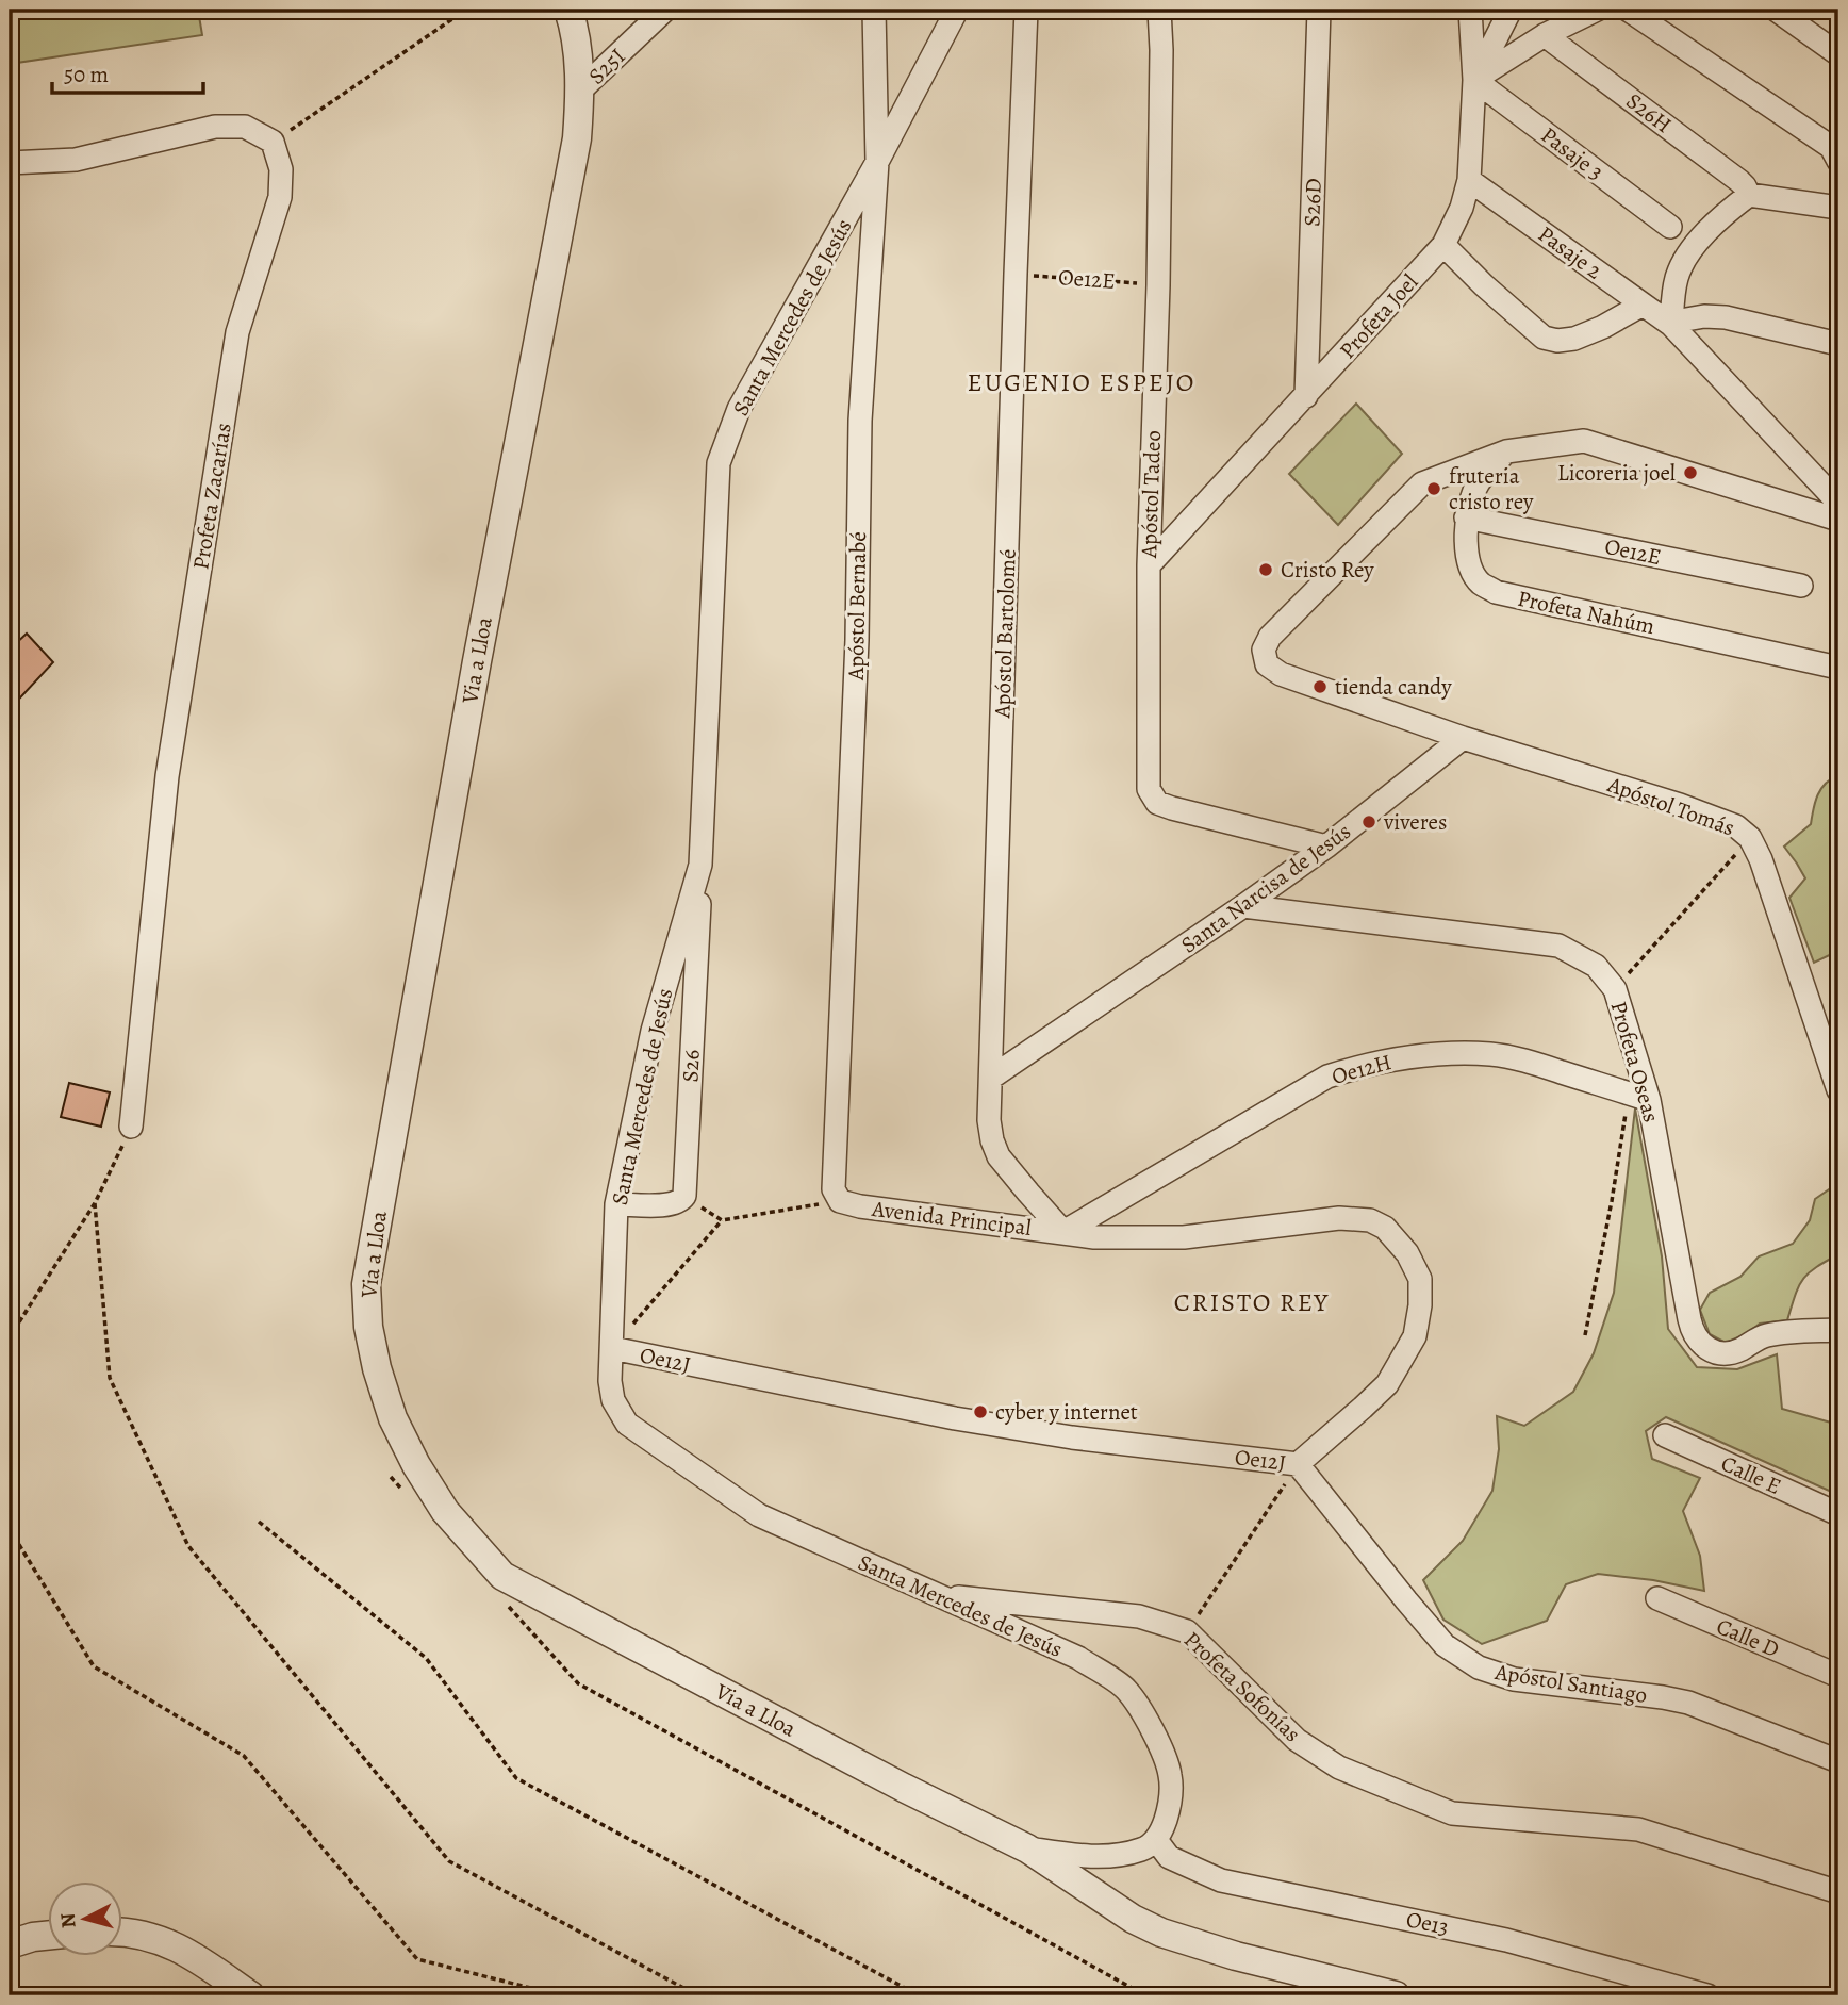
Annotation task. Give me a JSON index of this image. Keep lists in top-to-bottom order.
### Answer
{
  "streets": {
    "street": [
      "S25I",
      "S26H",
      "Pasaje 3",
      "S26D",
      "Pasaje 2",
      "Oe12E",
      "Profeta Joel",
      "Santa Mercedes de Jesús",
      "Apóstol Tadeo",
      "Profeta Zacarías",
      "Apóstol Bernabé",
      "Profeta Nahúm",
      "Apóstol Bartolomé",
      "Via a Lloa",
      "Apóstol Tomás",
      "Santa Narcisa de Jesús",
      "Profeta Oseas",
      "S26",
      "Oe12H",
      "Avenida Principal",
      "Oe12J",
      "Calle E",
      "Calle D",
      "Apóstol Santiago",
      "Profeta Sofonías",
      "Oe13"
    ]
  },
  "crossings": [
    ["S25I", "Via a Lloa"],
    ["Pasaje 3", "Profeta Joel"],
    ["S26D", "Profeta Joel"],
    ["Pasaje 2", "Profeta Joel"],
    ["Oe12E", "Apóstol Tadeo"],
    ["Oe12E", "Profeta Nahúm"],
    ["Oe12E", "Apóstol Bartolomé"],
    ["Profeta Joel", "Apóstol Tadeo"],
    ["Santa Mercedes de Jesús", "Apóstol Bernabé"],
    ["Santa Mercedes de Jesús", "S26"],
    ["Santa Mercedes de Jesús", "Oe12J"],
    ["Santa Mercedes de Jesús", "Profeta Sofonías"],
    ["Santa Mercedes de Jesús", "Oe13"],
    ["Apóstol Tadeo", "Santa Narcisa de Jesús"],
    ["Apóstol Bernabé", "Avenida Principal"],
    ["Apóstol Bartolomé", "Santa Narcisa de Jesús"],
    ["Apóstol Bartolomé", "Oe12H"],
    ["Apóstol Bartolomé", "Avenida Principal"],
    ["Apóstol Bartolomé", "Oe12J"],
    ["Apóstol Tomás", "Santa Narcisa de Jesús"],
    ["Santa Narcisa de Jesús", "Profeta Oseas"],
    ["Profeta Oseas", "Oe12H"],
    ["Oe12H", "Avenida Principal"],
    ["Oe12H", "Oe12J"],
    ["Avenida Principal", "Oe12J"],
    ["Oe12J", "Apóstol Santiago"]
  ],
  "districts": ["EUGENIO ESPEJO", "CRISTO REY"],
  "places": [
    "Licoreria joel",
    "fruteria cristo rey",
    "Cristo Rey",
    "tienda candy",
    "viveres",
    "cyber y internet"
  ],
  "scale_bar": "50 m",
  "north": "left"
}
